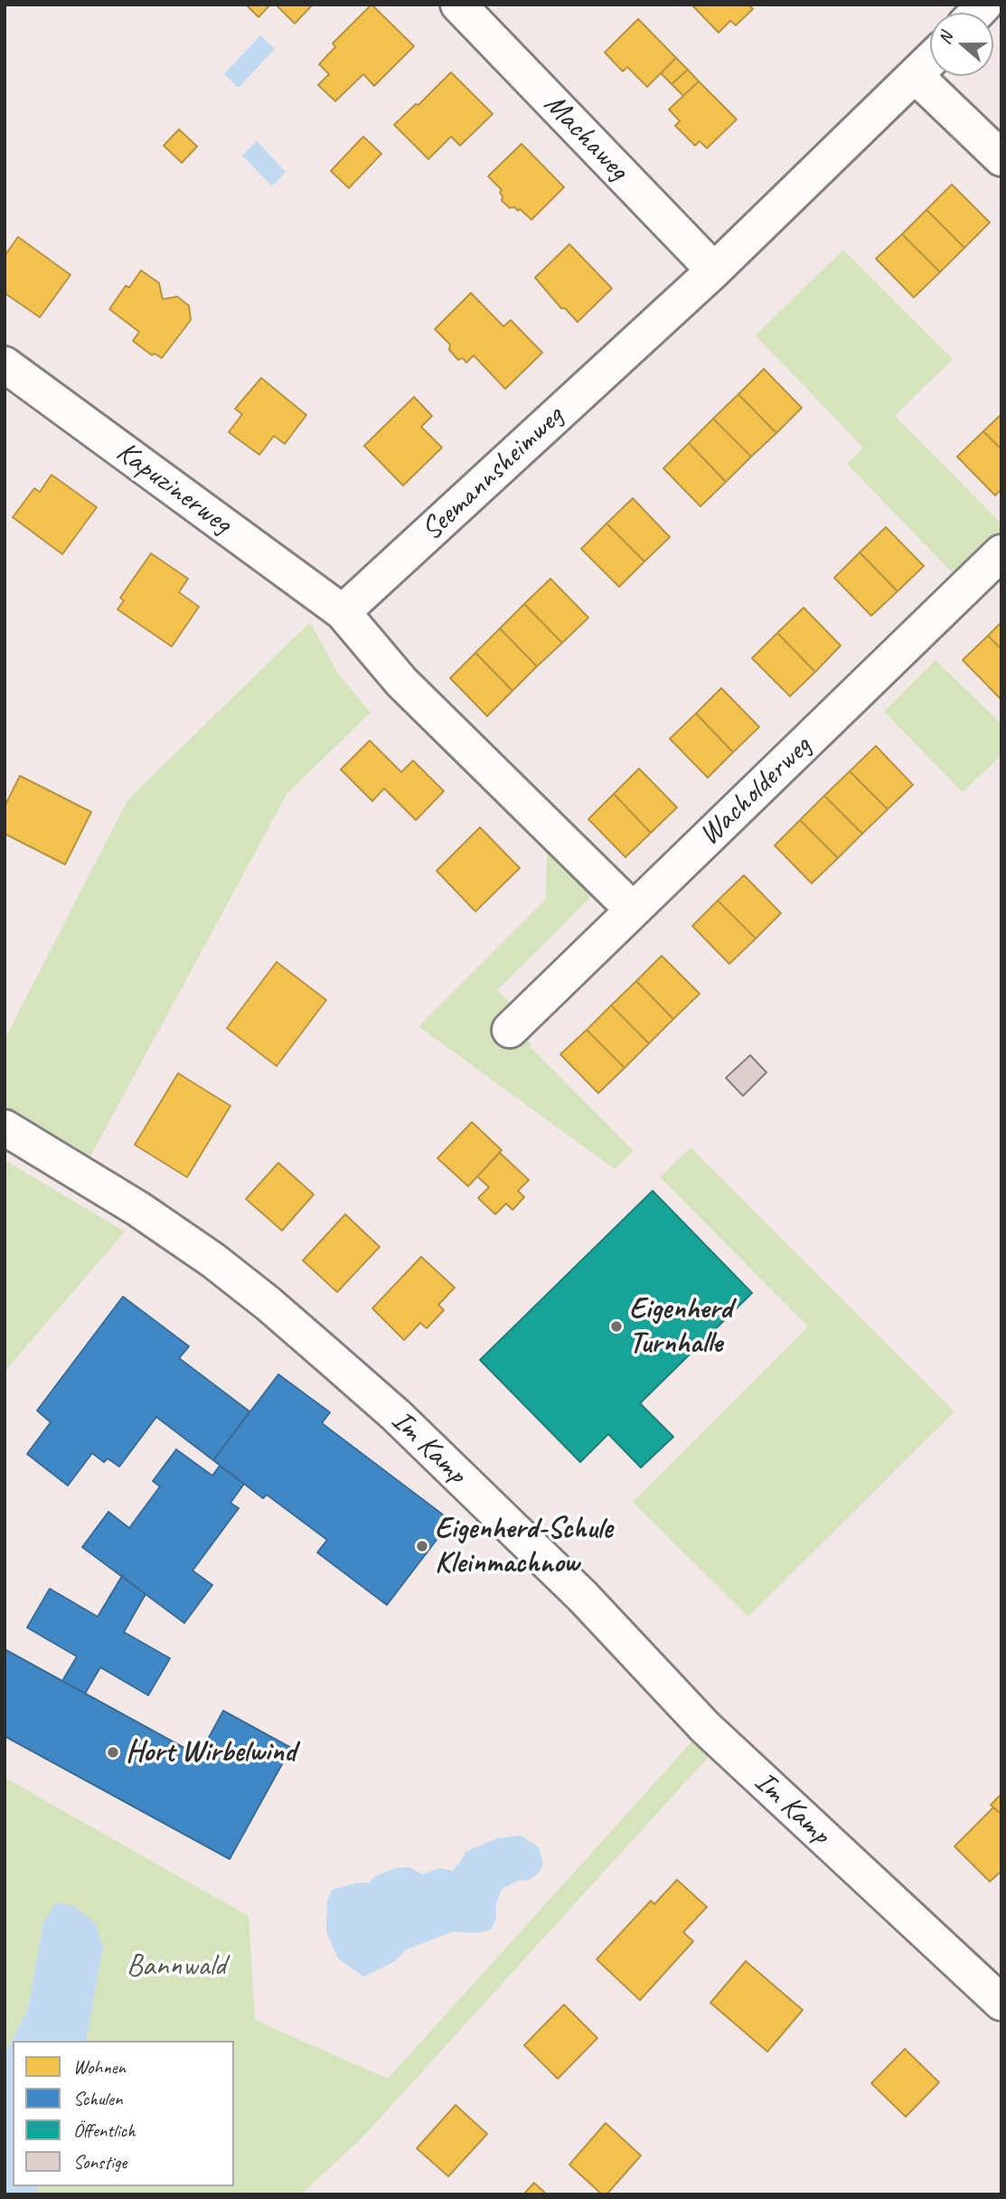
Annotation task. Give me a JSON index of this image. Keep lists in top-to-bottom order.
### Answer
{
  "streets": {
    "street": [
      "Machaweg",
      "Seemannsheimweg",
      "Kapuzinerweg",
      "Wacholderweg",
      "Im Kamp"
    ]
  },
  "crossings": [
    ["Machaweg", "Seemannsheimweg"],
    ["Seemannsheimweg", "Kapuzinerweg"]
  ],
  "parks": ["Bannwald"],
  "places": ["Eigenherd Turnhalle", "Eigenherd-Schule Kleinmachnow", "Hort Wirbelwind"],
  "legend": [
    "Wohnen",
    "Schulen",
    "Öffentlich",
    "Sonstige"
  ],
  "north": "left"
}
